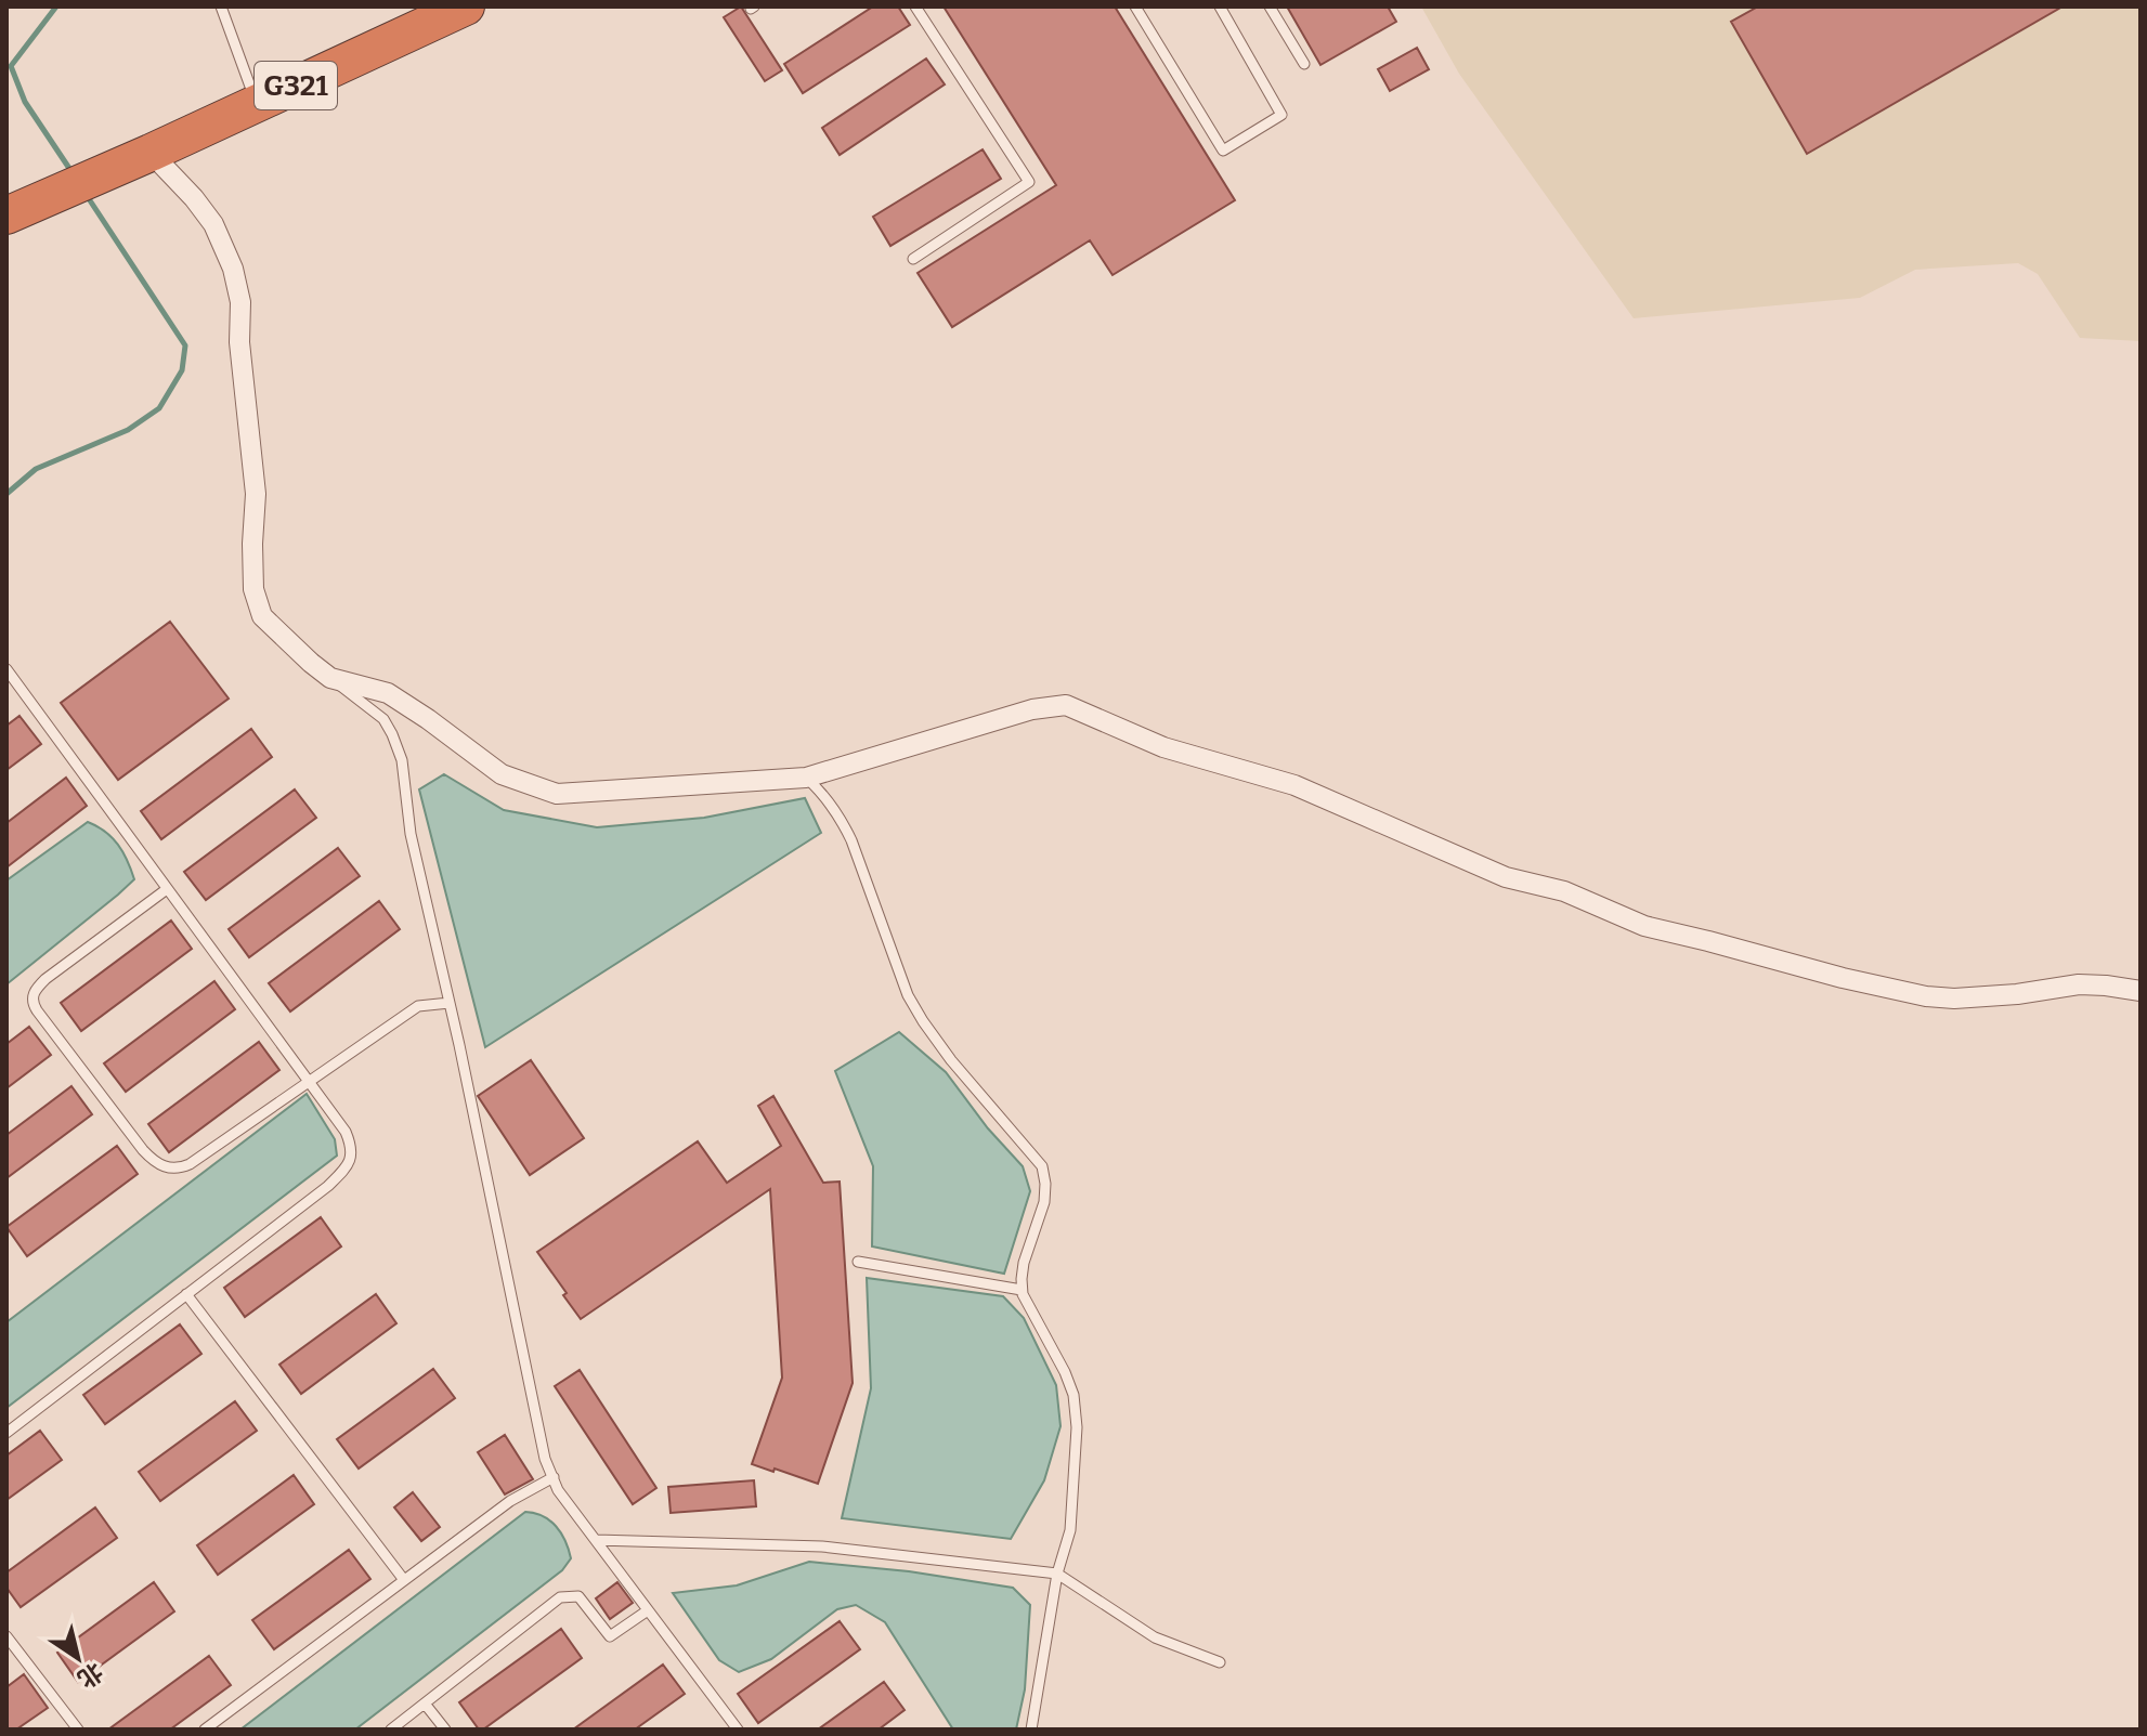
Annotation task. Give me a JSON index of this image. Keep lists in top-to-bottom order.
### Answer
{
  "streets": {
    "highway": ["G321"]
  },
  "north": "bottom right"
}
